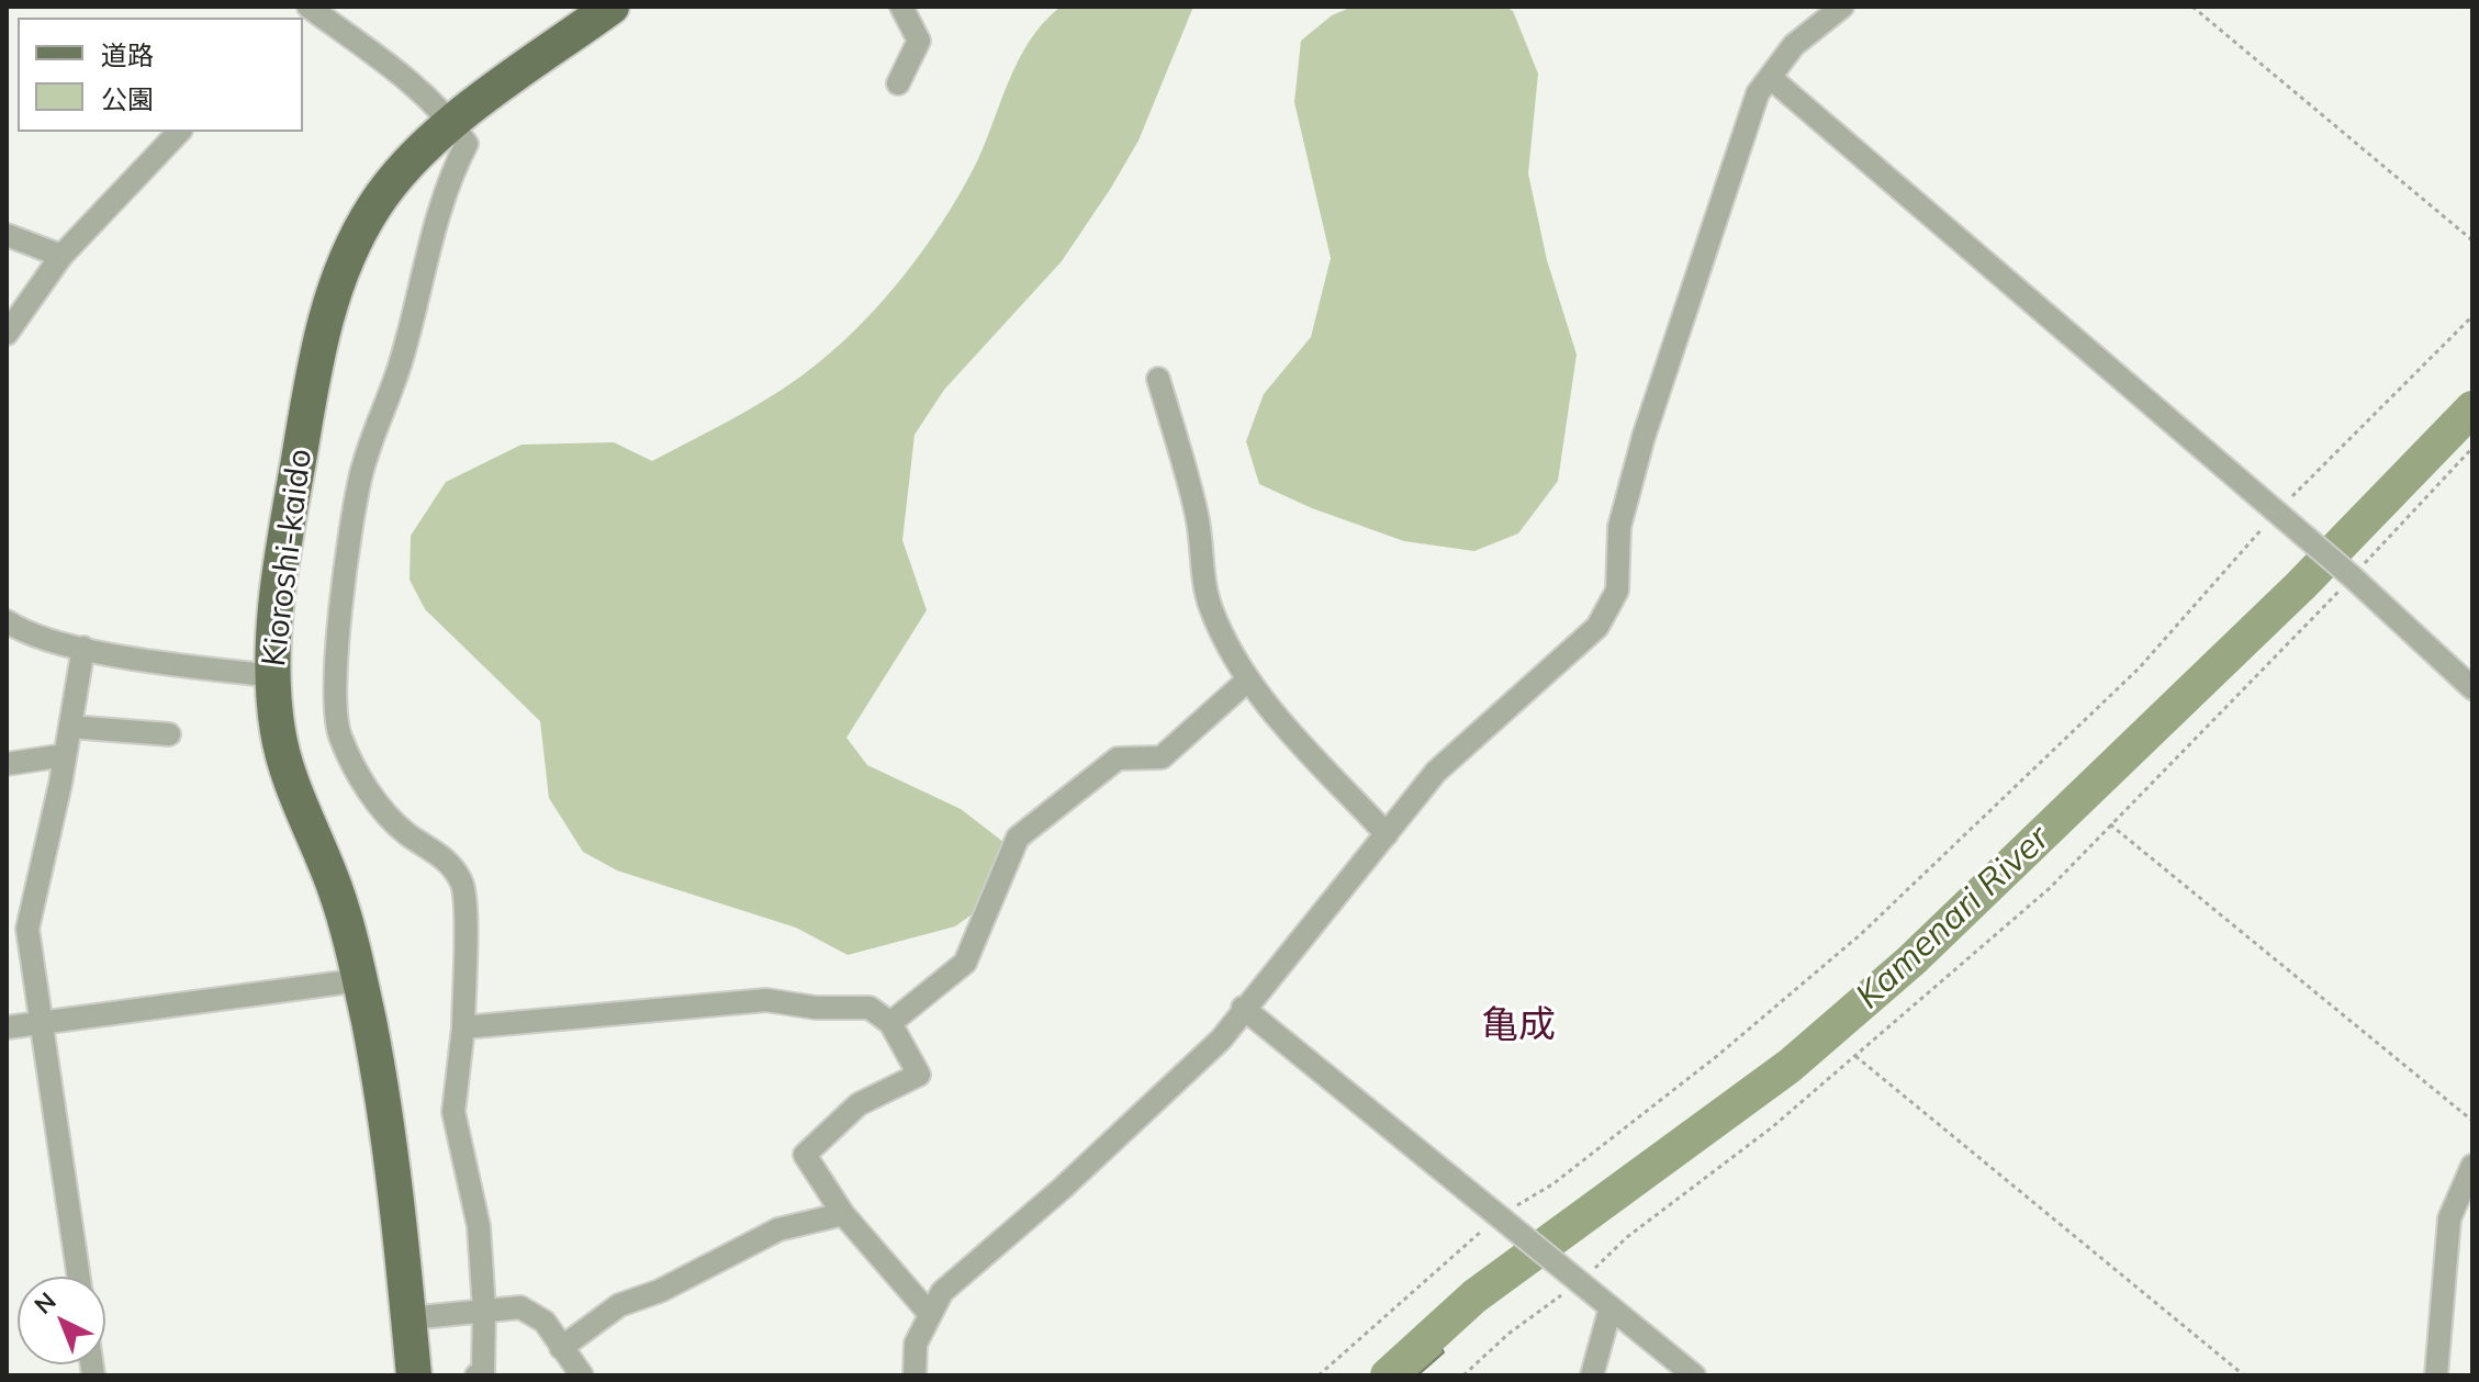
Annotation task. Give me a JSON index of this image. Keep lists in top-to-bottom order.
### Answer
{
  "streets": {
    "main road": ["Kioroshi-kaido"]
  },
  "districts": ["亀成"],
  "water": ["Kamenari River"],
  "legend": ["道路", "公園"],
  "north": "top left"
}
